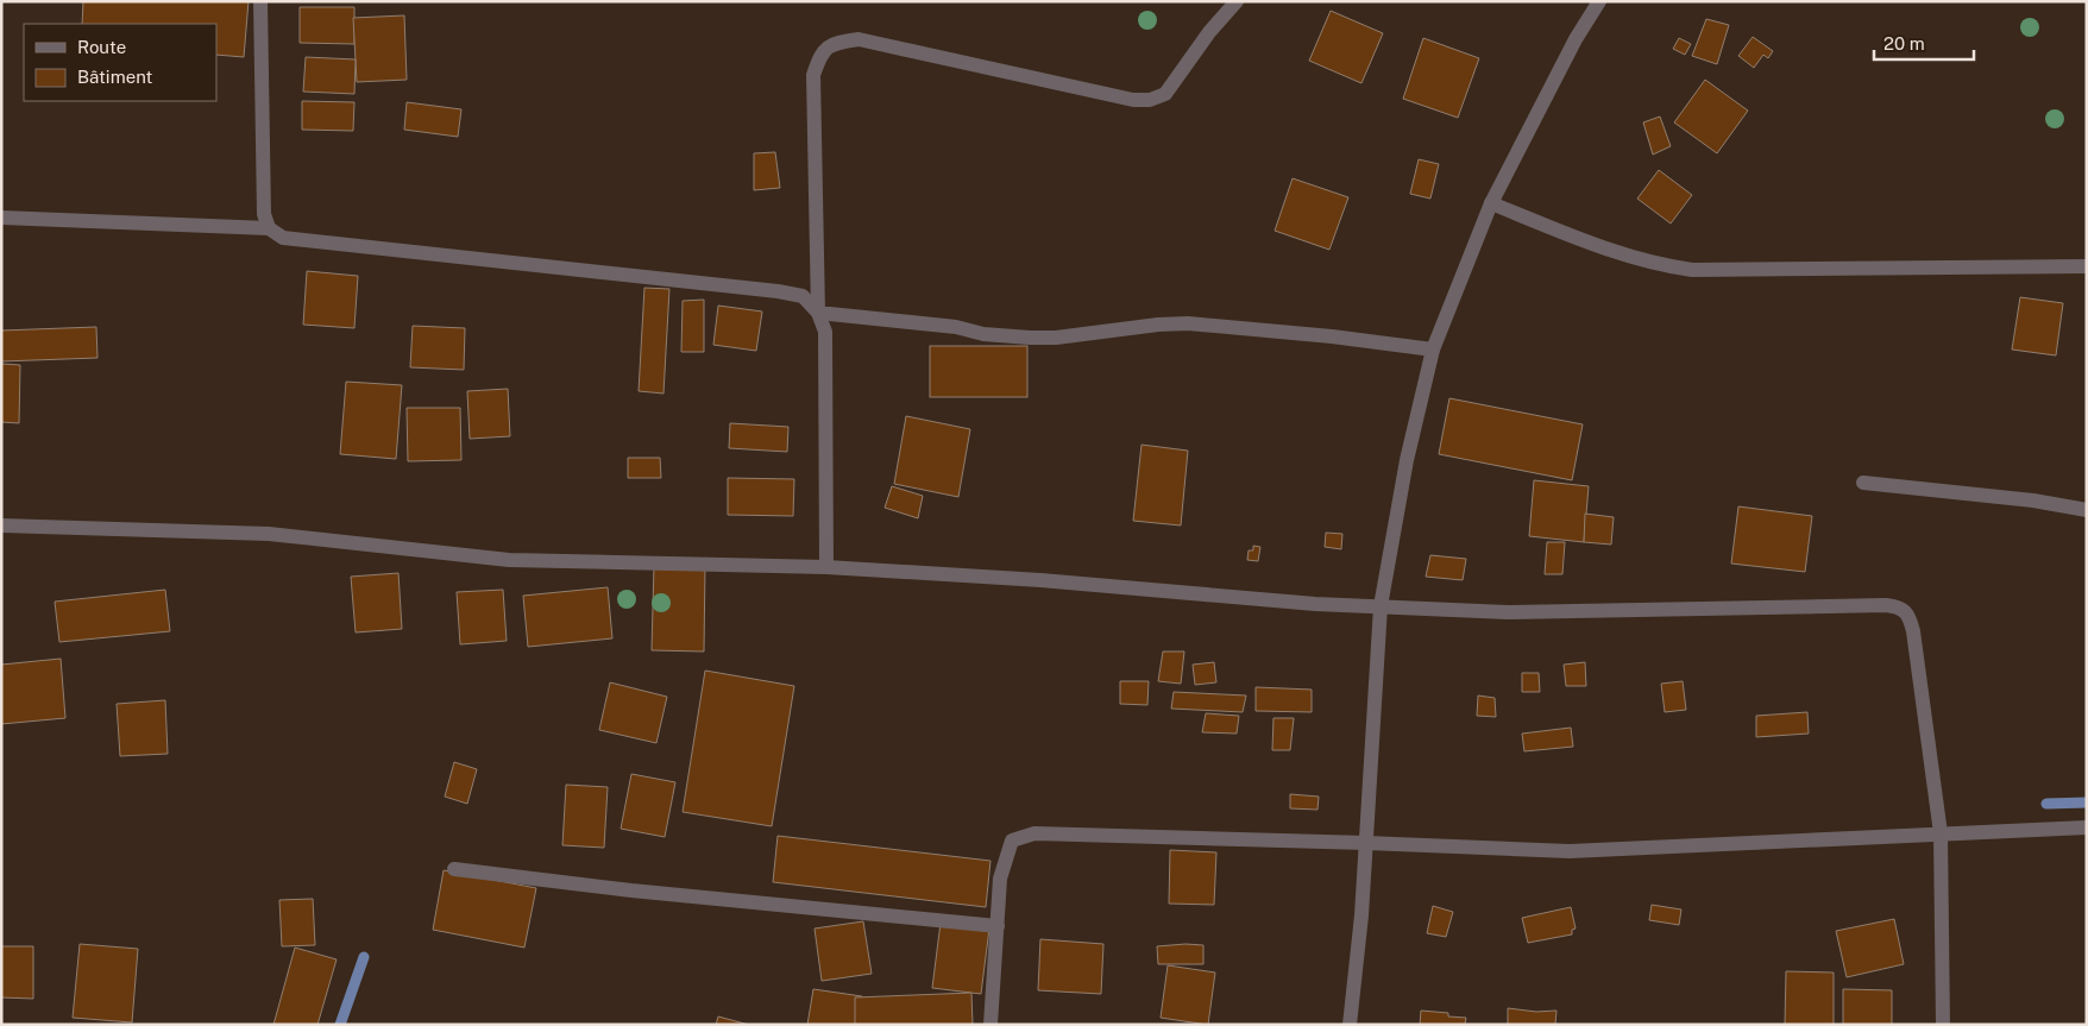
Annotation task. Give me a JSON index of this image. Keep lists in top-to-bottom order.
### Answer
{
  "legend": ["Route", "Bâtiment"],
  "scale_bar": "20 m"
}
